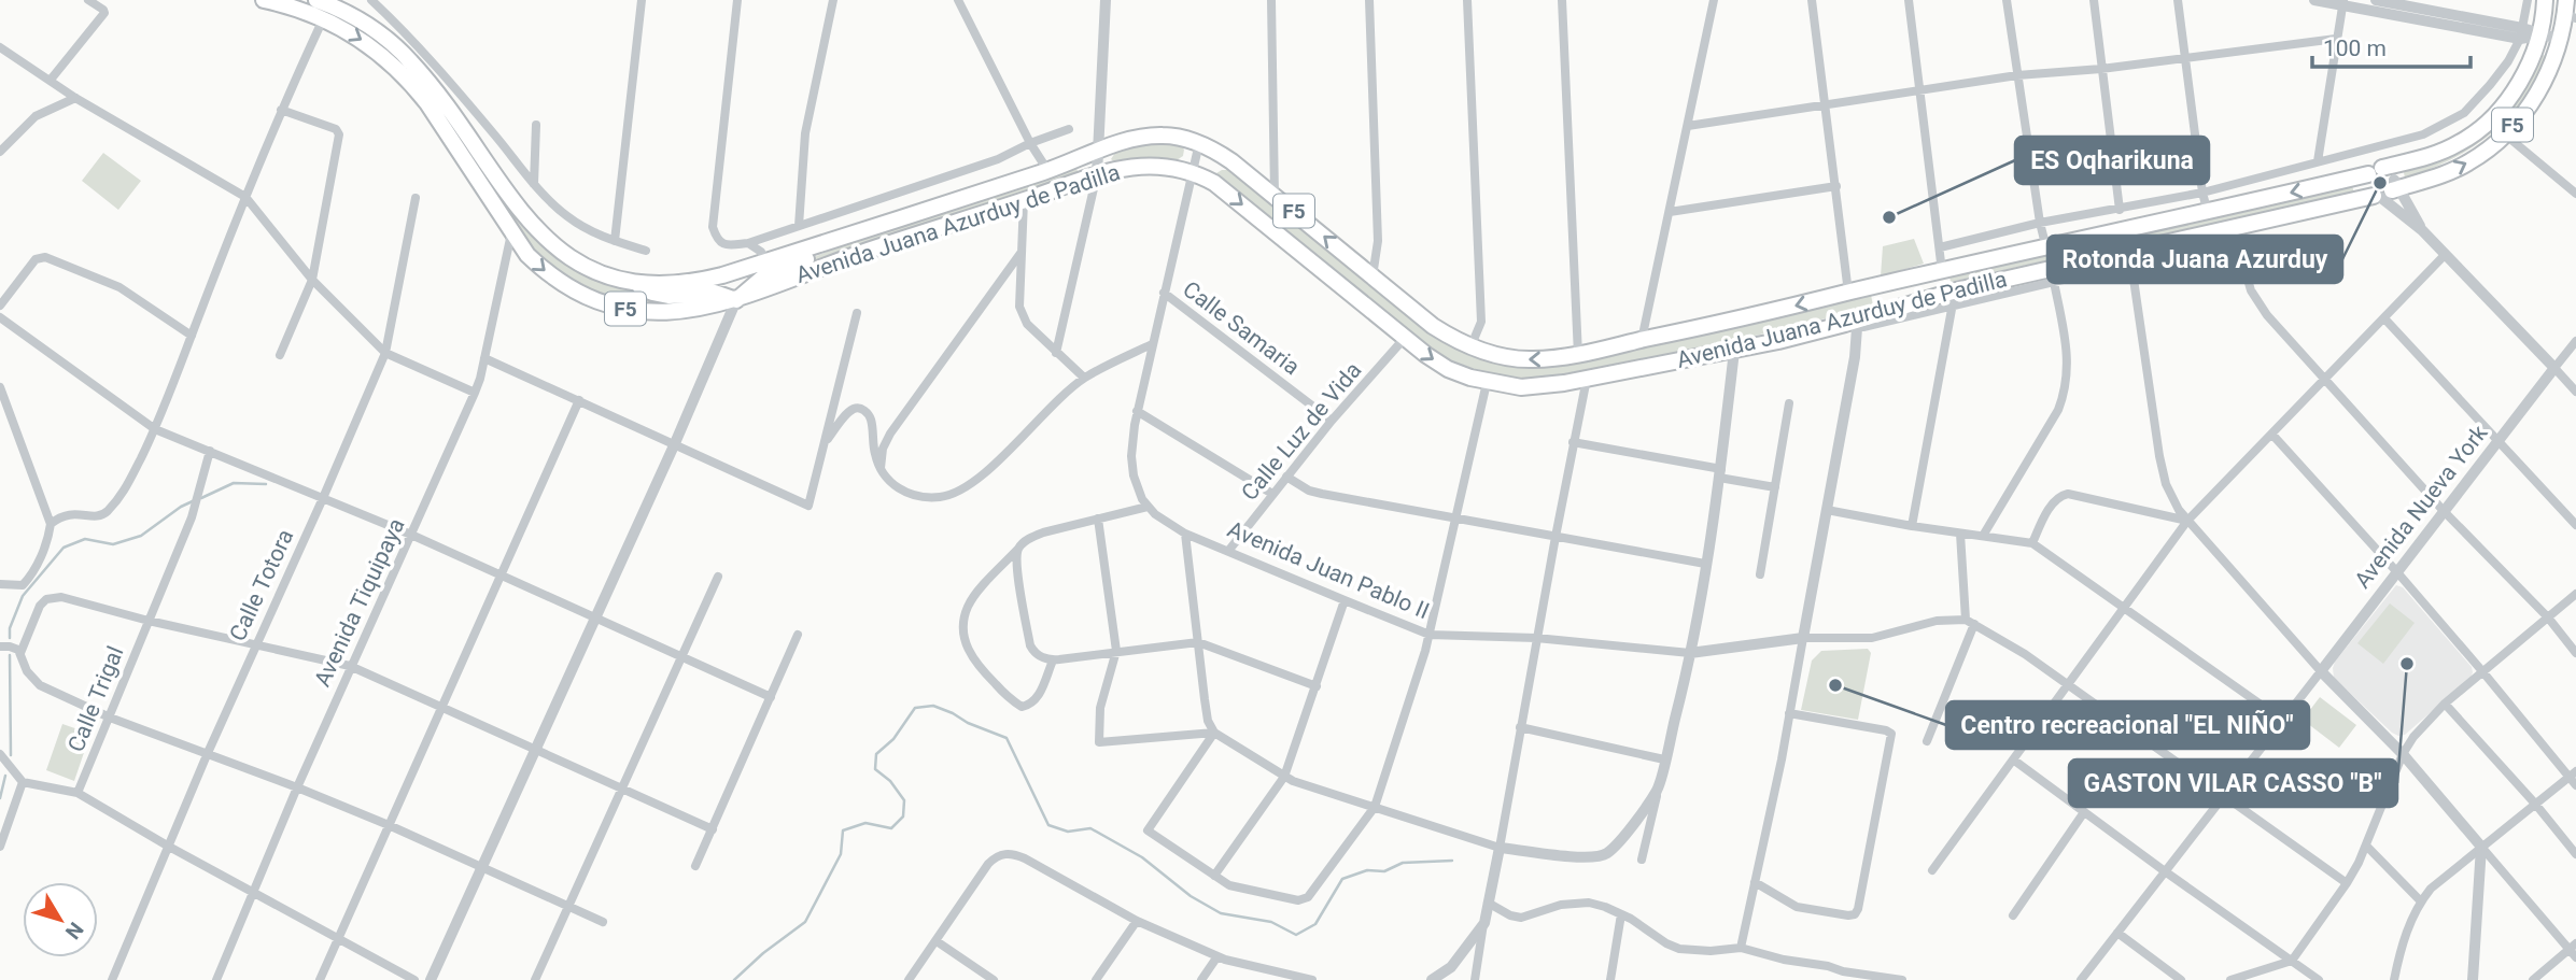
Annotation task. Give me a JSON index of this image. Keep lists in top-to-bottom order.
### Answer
{
  "streets": {
    "highway": ["F5", "Avenida Juana Azurduy de Padilla"],
    "street": [
      "Calle Samaria",
      "Calle Luz de Vida",
      "Avenida Nueva York",
      "Avenida Juan Pablo II",
      "Calle Totora",
      "Avenida Tiquipaya",
      "Calle Trigal"
    ]
  },
  "crossings": [
    ["Avenida Juana Azurduy de Padilla", "Calle Luz de Vida"],
    ["Avenida Juana Azurduy de Padilla", "Avenida Tiquipaya"],
    ["Calle Samaria", "Calle Luz de Vida"],
    ["Calle Luz de Vida", "Avenida Juan Pablo II"]
  ],
  "places": [
    "Rotonda Juana Azurduy",
    "ES Oqharikuna",
    "GASTON VILAR CASSO \"B\"",
    "Centro recreacional \"EL NIÑO\""
  ],
  "scale_bar": "100 m",
  "north": "bottom right"
}
